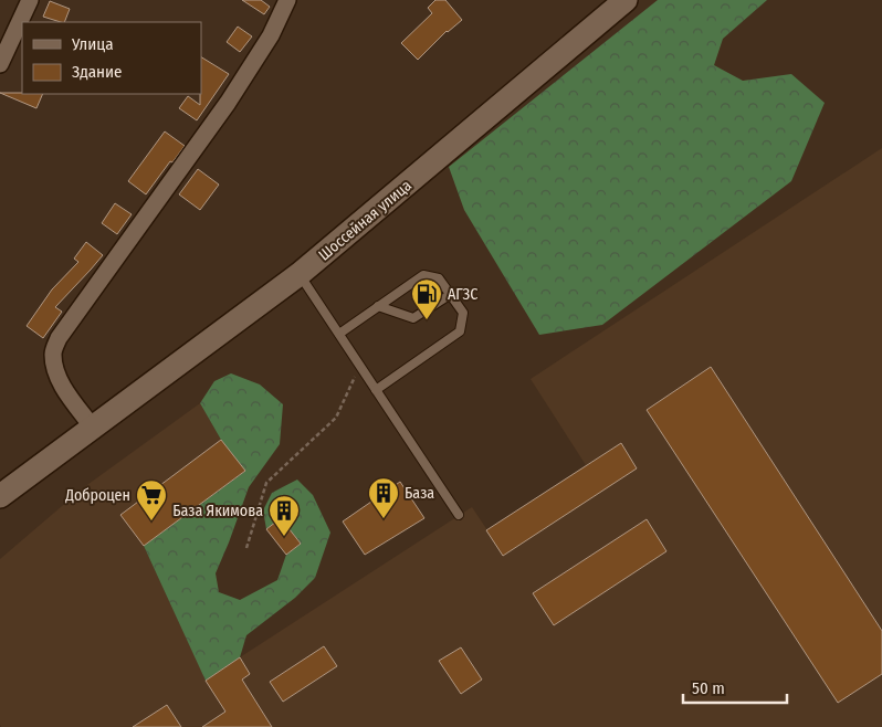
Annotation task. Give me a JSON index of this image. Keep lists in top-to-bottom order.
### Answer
{
  "streets": {
    "street": ["Шоссейная улица"]
  },
  "places": {
    "fuel station": ["АГЗС"],
    "building": ["База", "База Якимова"],
    "supermarket": ["Доброцен"]
  },
  "legend": ["Улица", "Здание"],
  "scale_bar": "50 m"
}
